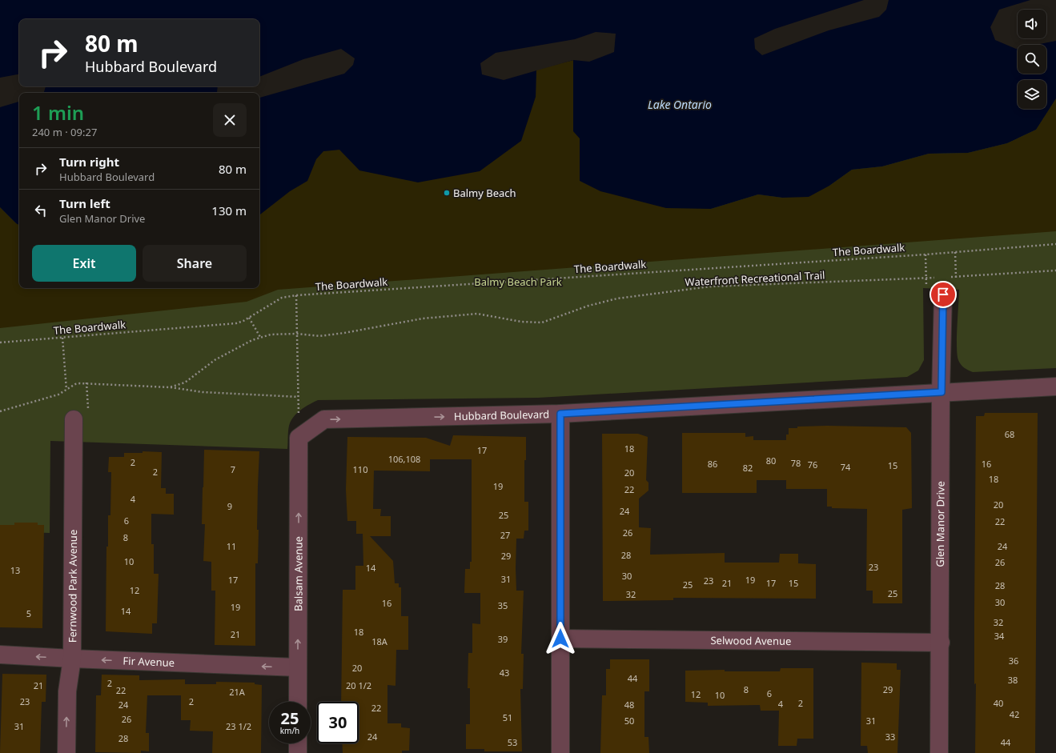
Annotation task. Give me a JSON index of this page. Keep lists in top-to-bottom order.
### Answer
{
  "streets": {
    "street": [
      "Hubbard Boulevard",
      "Glen Manor Drive",
      "Balsam Avenue",
      "Fernwood Park Avenue",
      "Selwood Avenue",
      "Fir Avenue"
    ],
    "path": ["The Boardwalk", "Waterfront Recreational Trail"]
  },
  "crossings": [
    ["Hubbard Boulevard", "Glen Manor Drive"],
    ["Hubbard Boulevard", "Balsam Avenue"],
    ["Glen Manor Drive", "Selwood Avenue"],
    ["Balsam Avenue", "Fir Avenue"],
    ["Fernwood Park Avenue", "Fir Avenue"]
  ],
  "one_way": ["Balsam Avenue", "Fir Avenue"],
  "water": ["Lake Ontario"],
  "parks": ["Balmy Beach Park"],
  "places": ["Balmy Beach"],
  "house_numbers": [
    "68",
    "18",
    "17",
    "106,108",
    "80",
    "2",
    "78",
    "86",
    "16",
    "76",
    "15",
    "74",
    "82",
    "7",
    "110",
    "2",
    "20",
    "18",
    "19",
    "22",
    "4",
    "20",
    "9",
    "24",
    "25",
    "6",
    "22",
    "26",
    "27",
    "8",
    "11",
    "24",
    "28",
    "29",
    "10",
    "26",
    "23",
    "14",
    "13",
    "30",
    "31",
    "17",
    "19",
    "23",
    "21",
    "17",
    "15",
    "25",
    "28",
    "12",
    "25",
    "32",
    "30",
    "16",
    "35",
    "19",
    "14",
    "5",
    "32",
    "18",
    "21",
    "34",
    "39",
    "18A",
    "36",
    "20",
    "43",
    "44",
    "38",
    "2",
    "21",
    "20 1/2",
    "8",
    "29",
    "22",
    "21A",
    "6",
    "12",
    "10",
    "23",
    "2",
    "2",
    "40",
    "4",
    "24",
    "48",
    "22",
    "42",
    "51",
    "26",
    "50",
    "31",
    "31",
    "23 1/2",
    "24",
    "33",
    "28",
    "53",
    "44"
  ],
  "page": {
    "turn": ["80 m", "Hubbard Boulevard"],
    "heading": ["1 min", "240 m · 09:27"],
    "list": [
      {
        "name": "Turn right",
        "note": "Hubbard Boulevard",
        "value": "80 m"
      },
      {
        "name": "Turn left",
        "note": "Glen Manor Drive",
        "value": "130 m"
      }
    ],
    "buttons": ["Exit", "Share"],
    "speed": "25 km/h",
    "limit": "30"
  }
}
